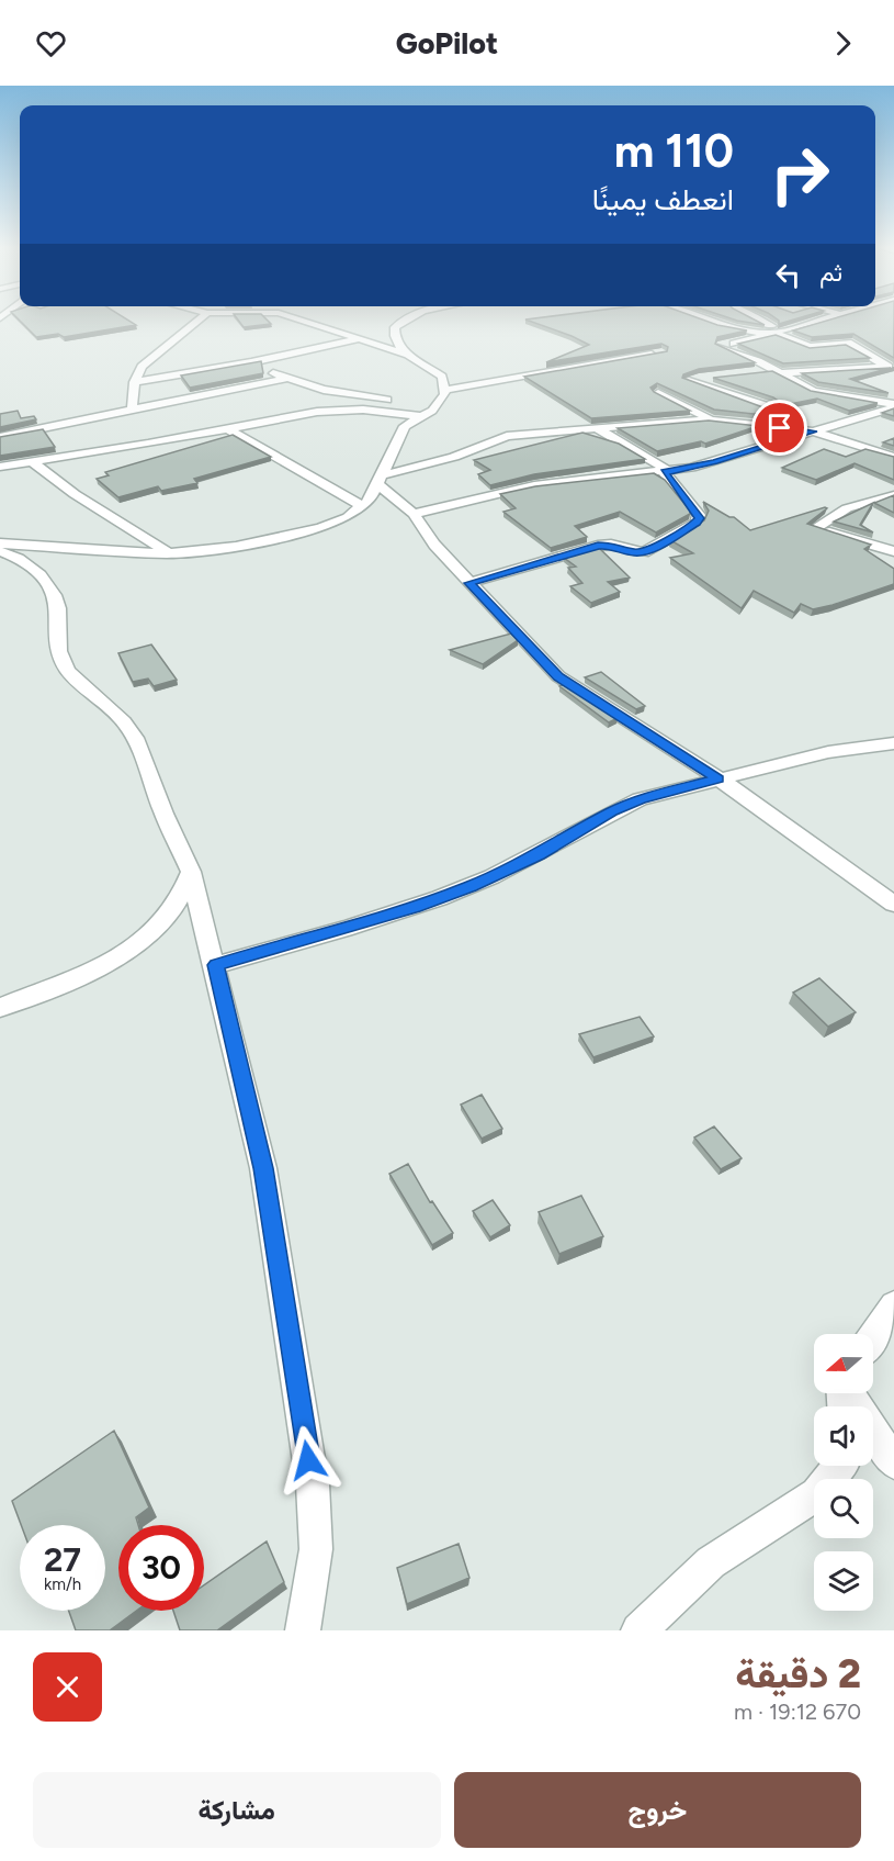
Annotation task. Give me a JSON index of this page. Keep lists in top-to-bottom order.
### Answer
{
  "north": "left",
  "page": {
    "header": "GoPilot",
    "turn": ["110 m", "انعطف يمينًا"],
    "then": "ثم",
    "speed": "27 km/h",
    "limit": "30",
    "heading": ["2 دقيقة", "670 m · 19:12"],
    "buttons": ["خروج", "مشاركة"]
  }
}
